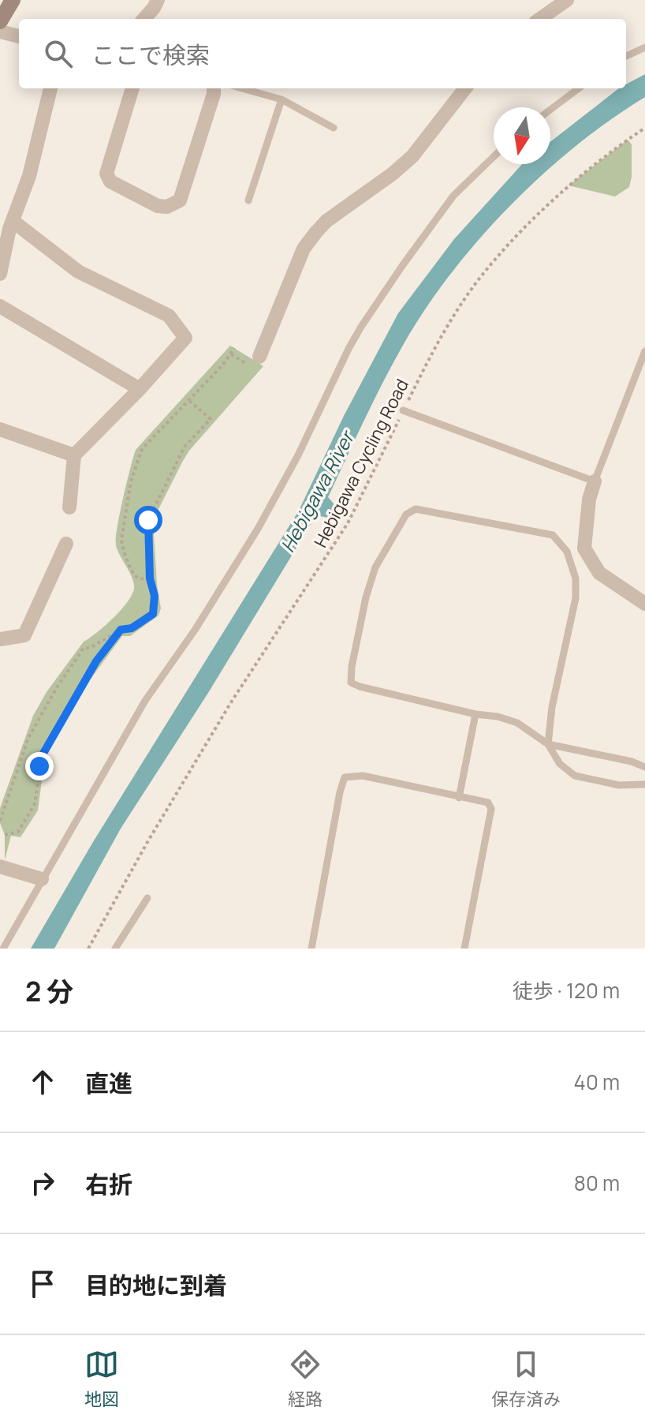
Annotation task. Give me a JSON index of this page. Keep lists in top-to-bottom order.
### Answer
{
  "streets": {
    "path": ["Hebigawa Cycling Road"]
  },
  "water": ["Hebigawa River"],
  "north": "bottom",
  "page": {
    "search": "ここで検索",
    "heading": ["2 分", "徒歩 · 120 m"],
    "list": [
      ["直進", "40 m"],
      ["右折", "80 m"],
      "目的地に到着"
    ],
    "nav": ["地図", "経路", "保存済み"]
  }
}
